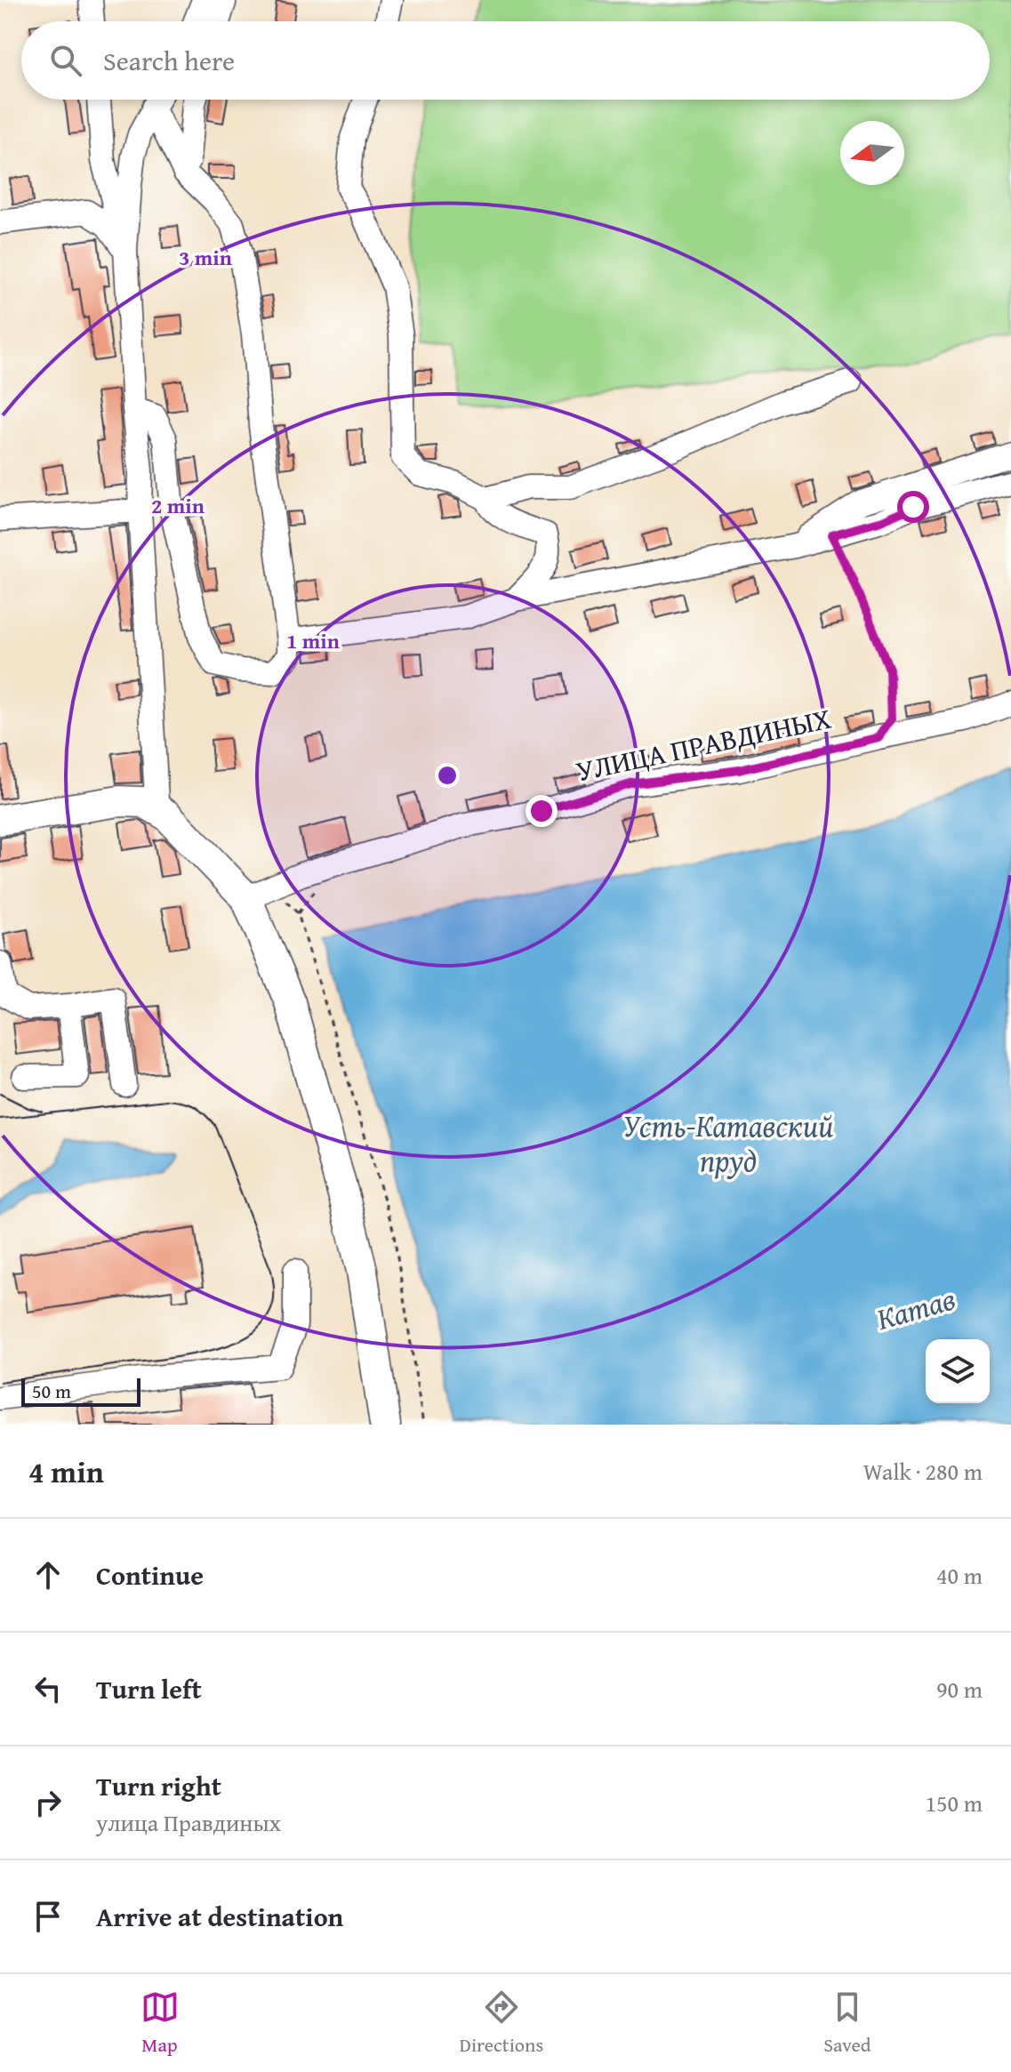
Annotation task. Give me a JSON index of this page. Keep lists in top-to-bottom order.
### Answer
{
  "streets": {
    "street": ["УЛИЦА ПРАВДИНЫХ"]
  },
  "water": ["Усть-Катавский пруд", "Катав"],
  "scale_bar": "50 m",
  "north": "left",
  "page": {
    "search": "Search here",
    "scale": "50 m",
    "heading": ["4 min", "Walk · 280 m"],
    "list": [
      ["Continue", "40 m"],
      ["Turn left", "90 m"],
      ["Turn right", "улица Правдиных", "150 m"],
      "Arrive at destination"
    ],
    "nav": ["Map", "Directions", "Saved"]
  },
  "rings": ["3 min", "2 min", "1 min"]
}
